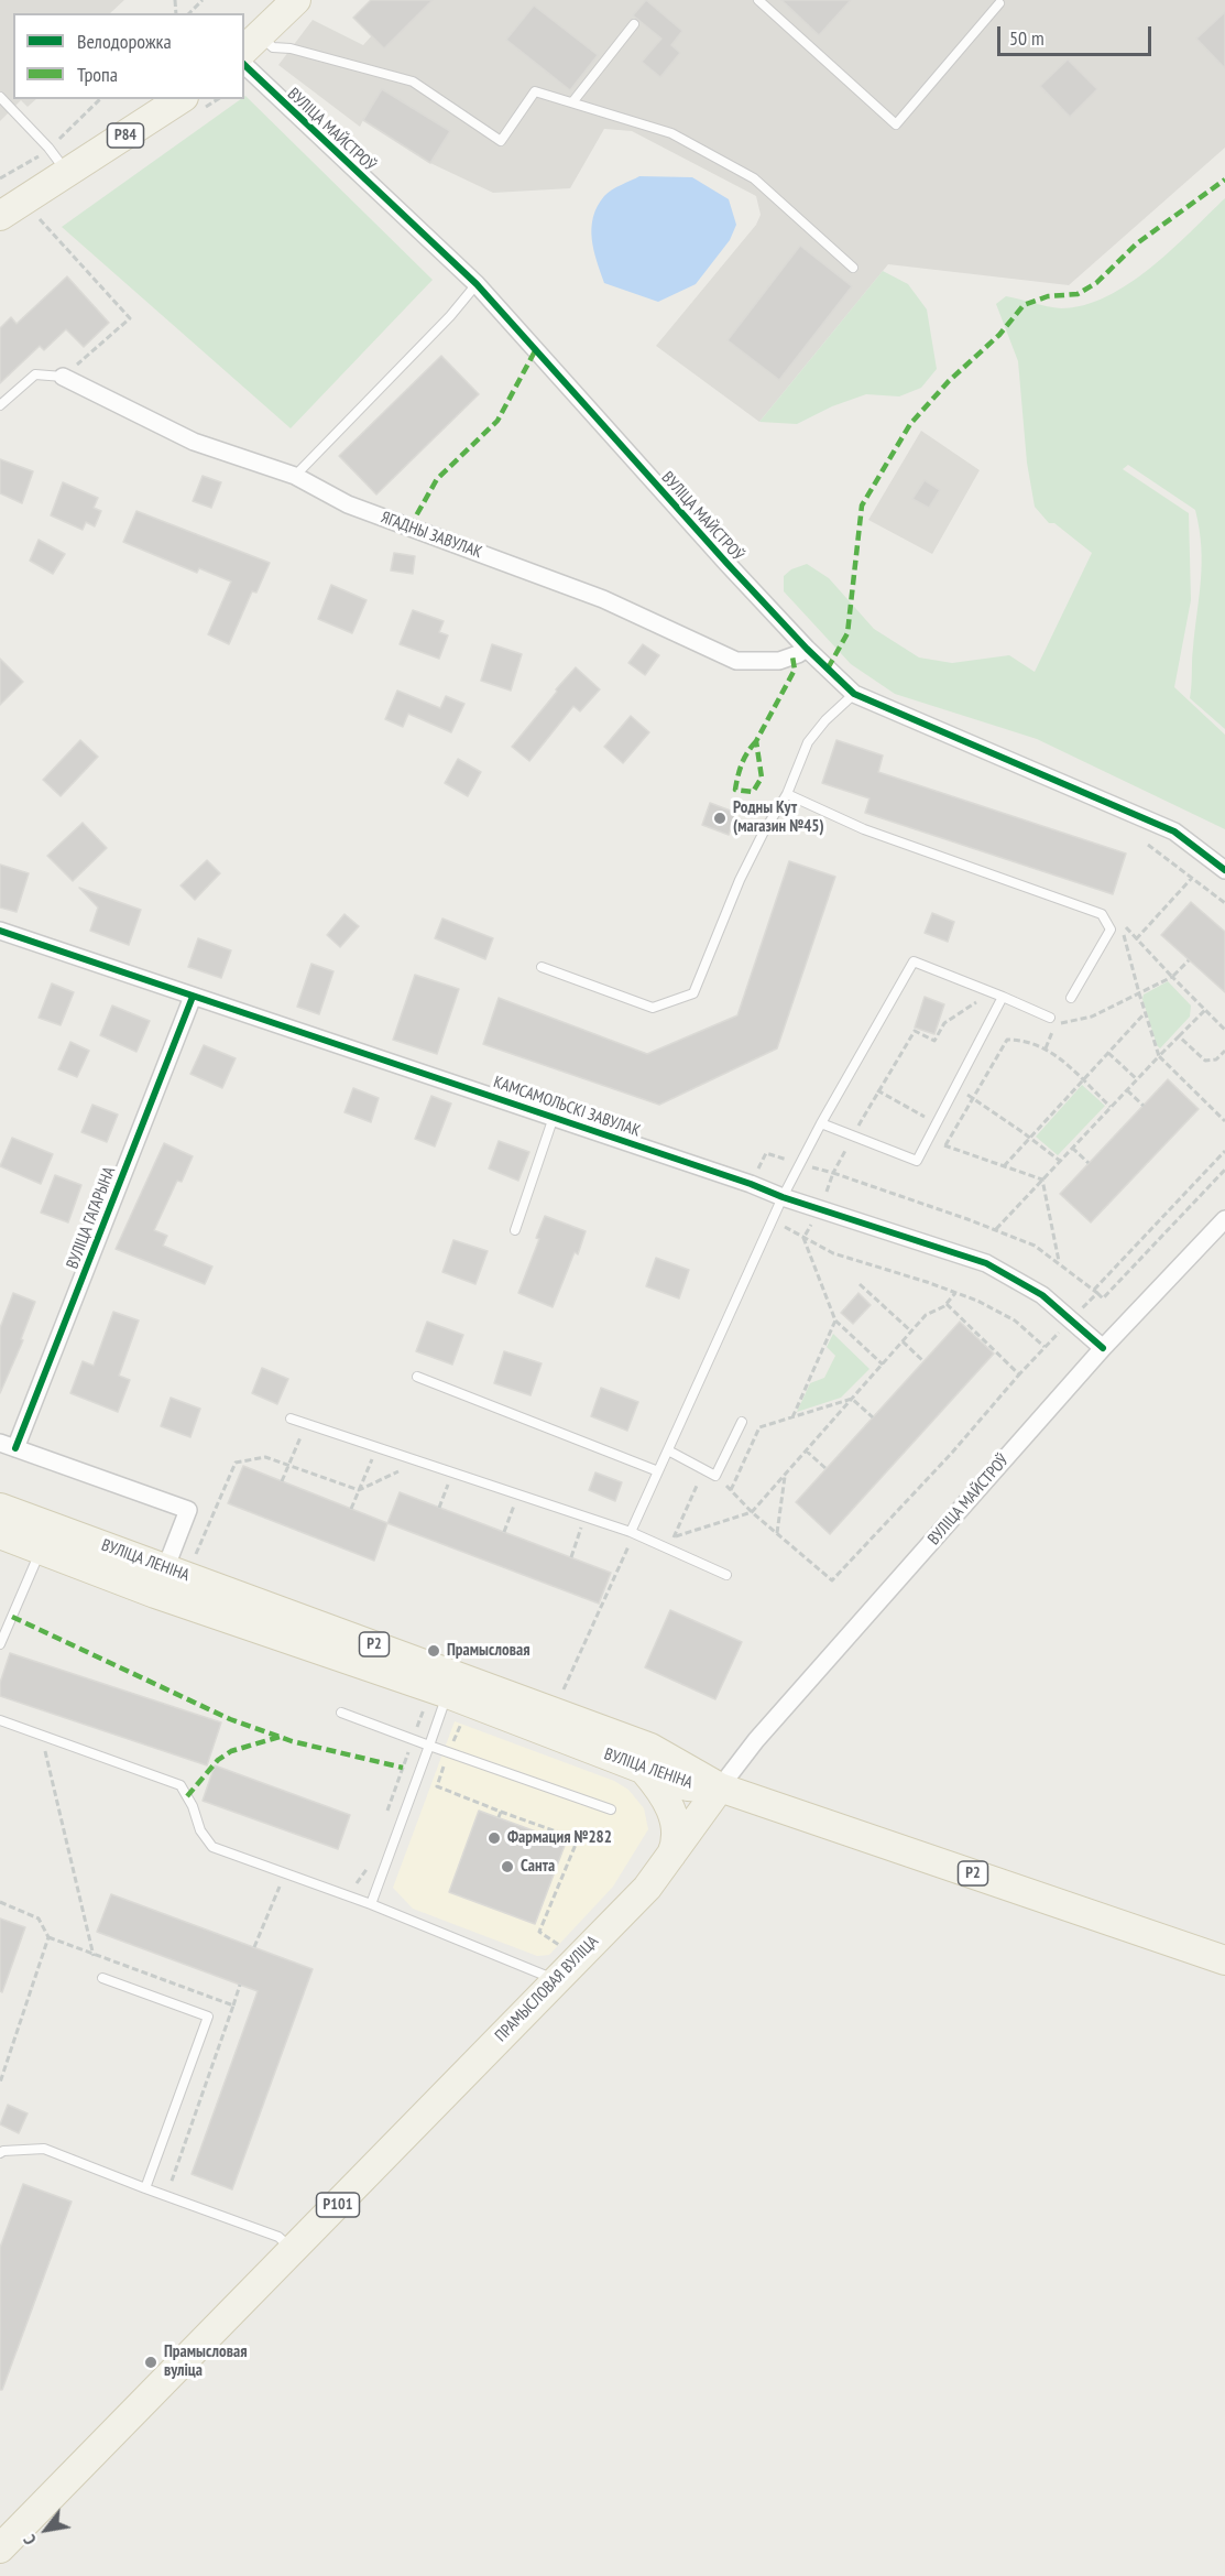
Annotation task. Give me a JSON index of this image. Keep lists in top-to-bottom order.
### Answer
{
  "streets": {
    "main road": [
      "Р84",
      "ВУЛІЦА ЛЕНІНА",
      "Р2",
      "ПРАМЫСЛОВАЯ ВУЛІЦА",
      "Р101"
    ],
    "street": [
      "ВУЛІЦА МАЙСТРОЎ",
      "ЯГАДНЫ ЗАВУЛАК",
      "КАМСАМОЛЬСКІ ЗАВУЛАК",
      "ВУЛІЦА ГАГАРЫНА"
    ]
  },
  "crossings": [
    ["ВУЛІЦА МАЙСТРОЎ", "ЯГАДНЫ ЗАВУЛАК"],
    ["ВУЛІЦА МАЙСТРОЎ", "КАМСАМОЛЬСКІ ЗАВУЛАК"],
    ["ВУЛІЦА МАЙСТРОЎ", "ВУЛІЦА ЛЕНІНА"],
    ["ВУЛІЦА МАЙСТРОЎ", "Р2"],
    ["ВУЛІЦА МАЙСТРОЎ", "ПРАМЫСЛОВАЯ ВУЛІЦА"],
    ["КАМСАМОЛЬСКІ ЗАВУЛАК", "ВУЛІЦА ГАГАРЫНА"],
    ["ВУЛІЦА ЛЕНІНА", "Р2"],
    ["ВУЛІЦА ЛЕНІНА", "ПРАМЫСЛОВАЯ ВУЛІЦА"],
    ["ВУЛІЦА ЛЕНІНА", "Р101"],
    ["Р2", "ПРАМЫСЛОВАЯ ВУЛІЦА"],
    ["ПРАМЫСЛОВАЯ ВУЛІЦА", "Р101"]
  ],
  "places": [
    "Родны Кут (магазин №45)",
    "Прамысловая",
    "Фармация №282",
    "Санта",
    "Прамысловая вуліца"
  ],
  "legend": ["Велодорожка", "Тропа"],
  "scale_bar": "50 m",
  "north": "bottom left"
}
